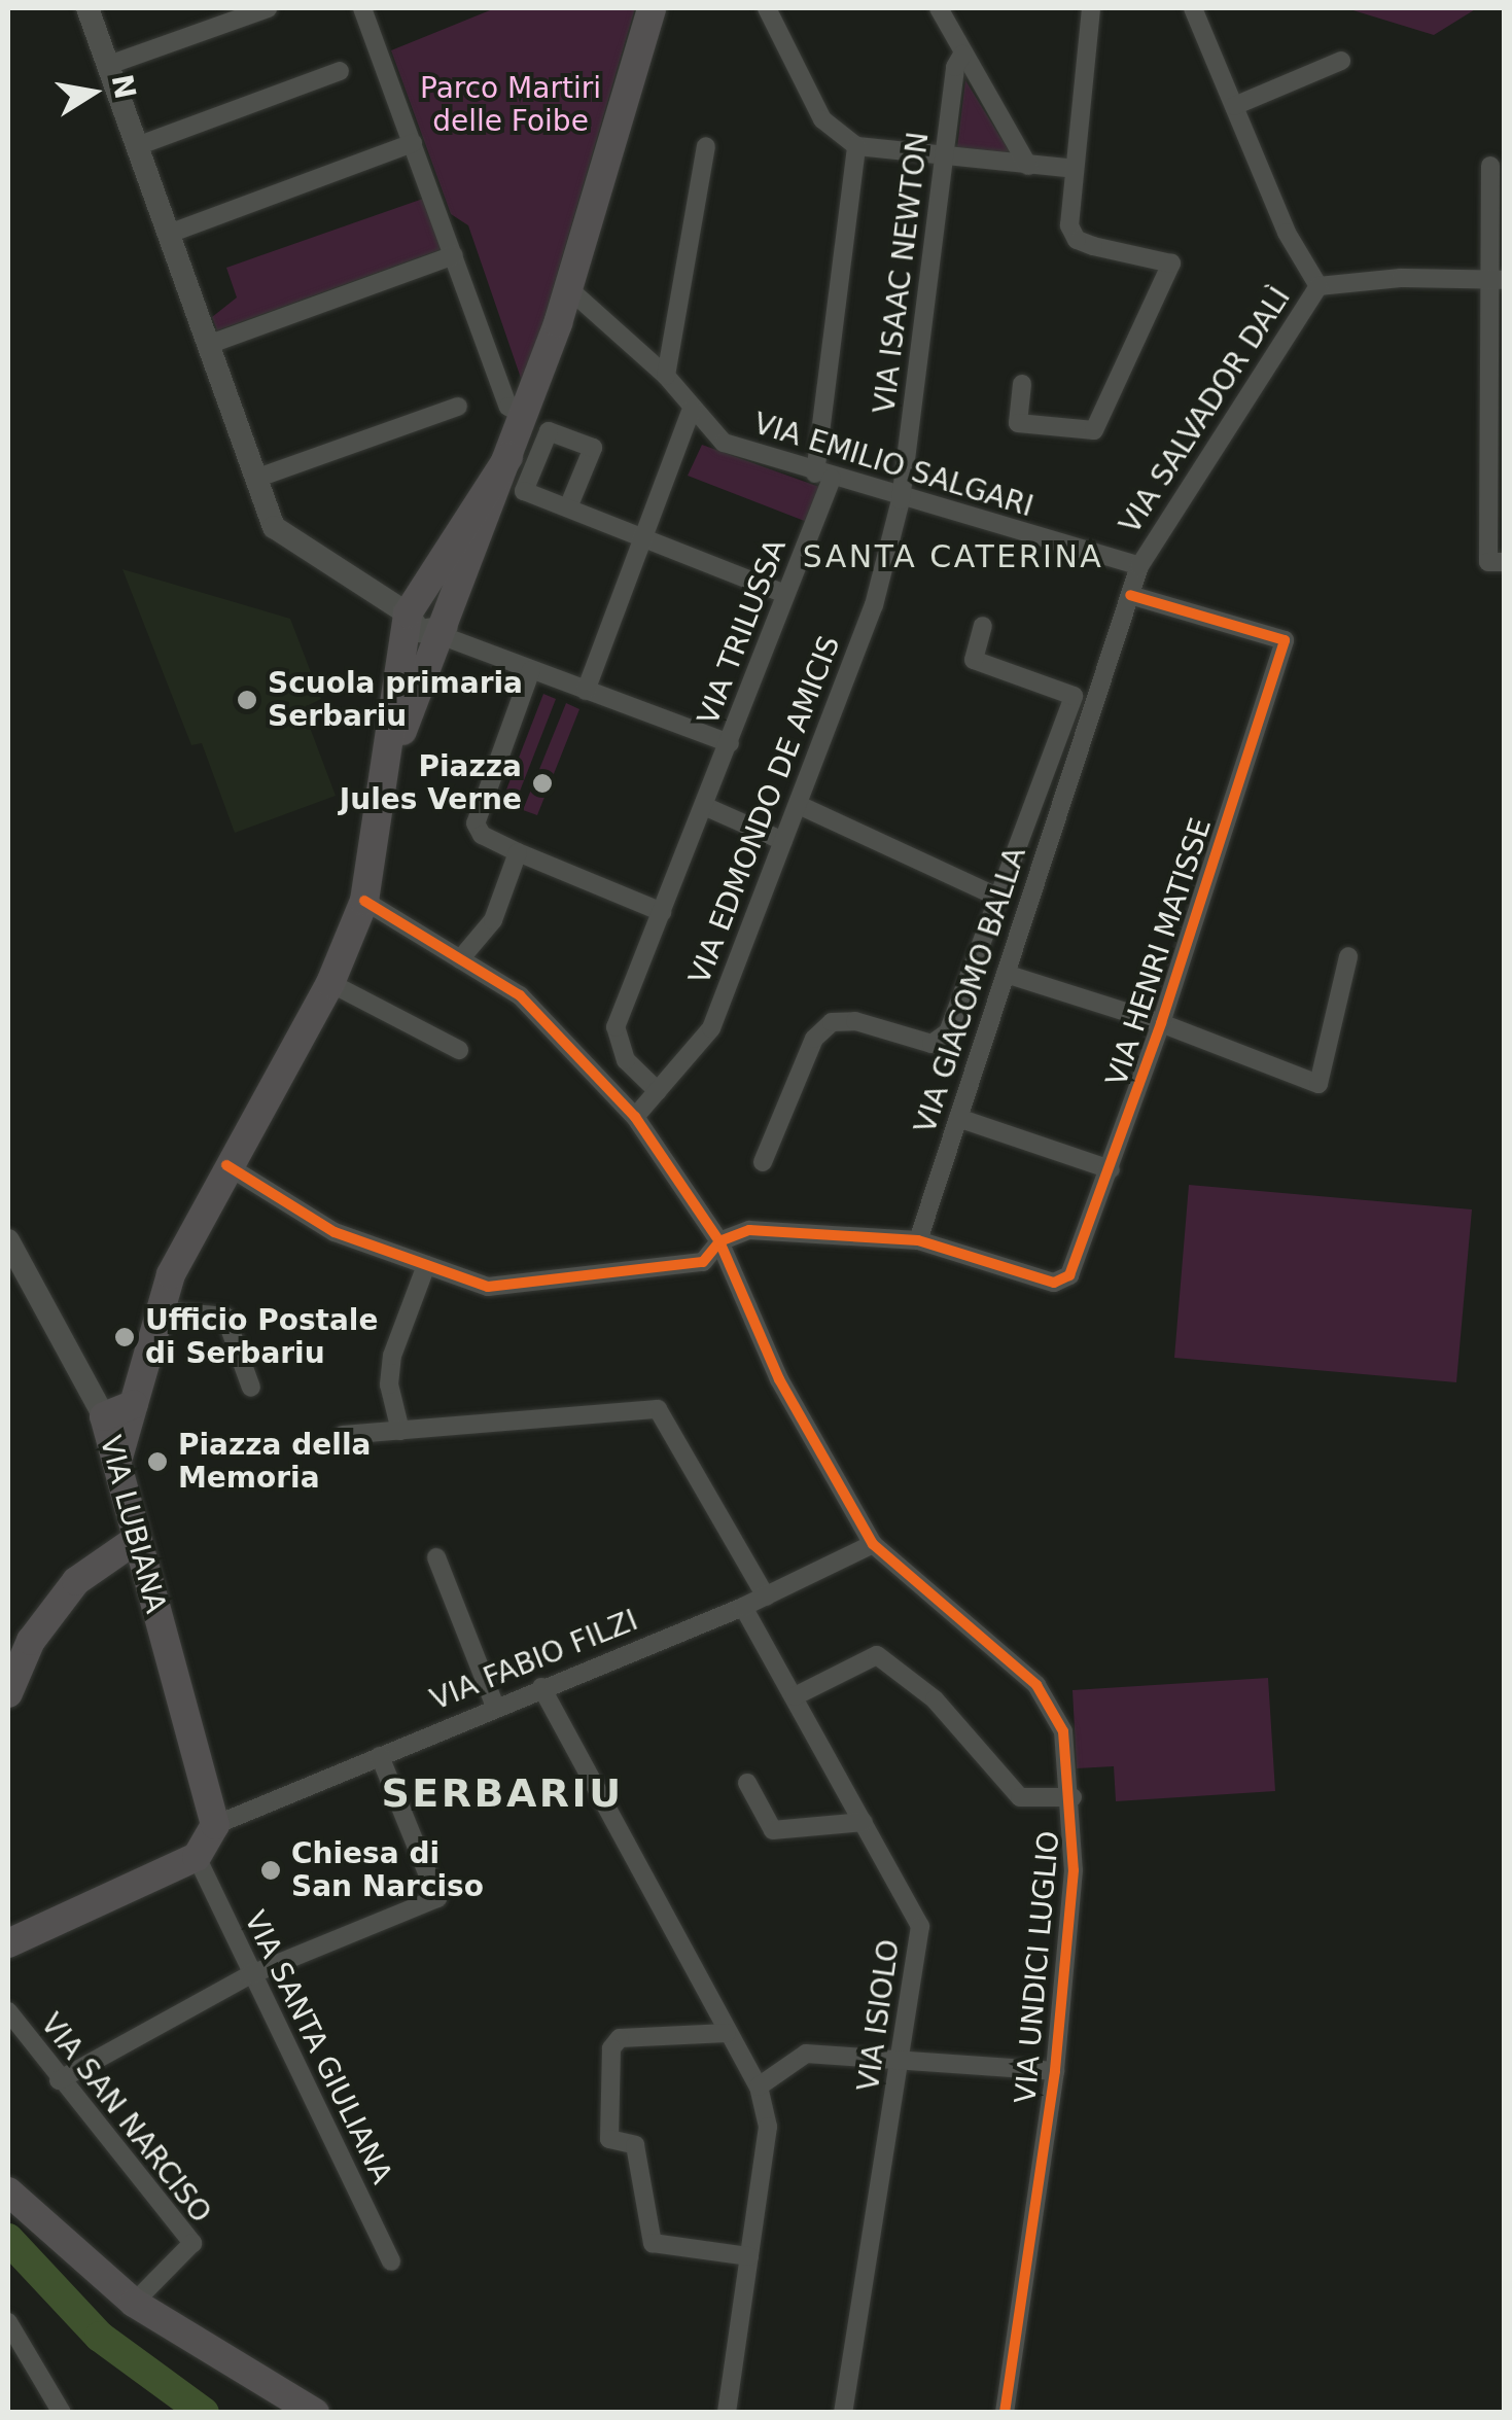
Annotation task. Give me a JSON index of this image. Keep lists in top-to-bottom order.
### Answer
{
  "streets": {
    "main road": ["VIA LUBIANA"],
    "street": [
      "VIA ISAAC NEWTON",
      "VIA SALVADOR DALÌ",
      "VIA EMILIO SALGARI",
      "VIA TRILUSSA",
      "VIA EDMONDO DE AMICIS",
      "VIA HENRI MATISSE",
      "VIA GIACOMO BALLA",
      "VIA FABIO FILZI",
      "VIA UNDICI LUGLIO",
      "VIA ISIOLO",
      "VIA SANTA GIULIANA",
      "VIA SAN NARCISO"
    ]
  },
  "crossings": [
    ["VIA ISAAC NEWTON", "VIA EMILIO SALGARI"],
    ["VIA ISAAC NEWTON", "VIA EDMONDO DE AMICIS"],
    ["VIA SALVADOR DALÌ", "VIA EMILIO SALGARI"],
    ["VIA SALVADOR DALÌ", "VIA GIACOMO BALLA"],
    ["VIA EMILIO SALGARI", "VIA TRILUSSA"],
    ["VIA EMILIO SALGARI", "VIA EDMONDO DE AMICIS"],
    ["VIA EMILIO SALGARI", "VIA GIACOMO BALLA"],
    ["VIA TRILUSSA", "VIA EDMONDO DE AMICIS"],
    ["VIA EDMONDO DE AMICIS", "VIA UNDICI LUGLIO"],
    ["VIA HENRI MATISSE", "VIA GIACOMO BALLA"],
    ["VIA LUBIANA", "VIA FABIO FILZI"],
    ["VIA FABIO FILZI", "VIA UNDICI LUGLIO"],
    ["VIA FABIO FILZI", "VIA ISIOLO"]
  ],
  "districts": ["SANTA CATERINA", "SERBARIU"],
  "parks": ["Parco Martiri delle Foibe"],
  "places": [
    "Scuola primaria Serbariu",
    "Piazza Jules Verne",
    "Ufficio Postale di Serbariu",
    "Piazza della Memoria",
    "Chiesa di San Narciso"
  ],
  "north": "right"
}
